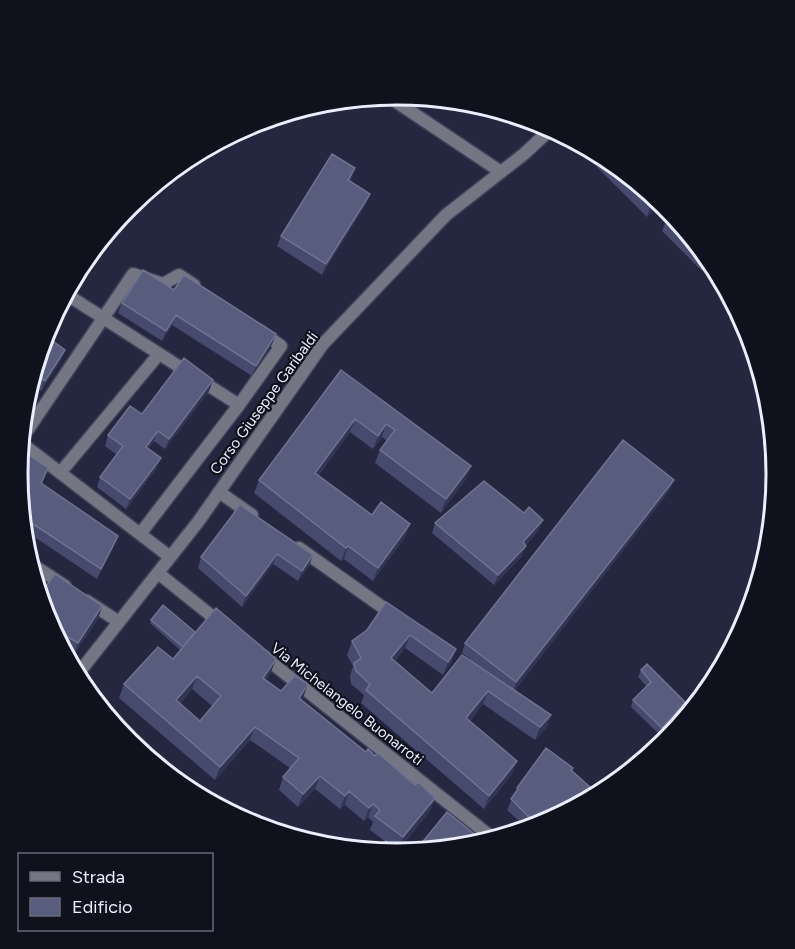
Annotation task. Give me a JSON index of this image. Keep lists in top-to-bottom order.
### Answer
{
  "streets": {
    "street": ["Corso Giuseppe Garibaldi", "Via Michelangelo Buonarroti"]
  },
  "legend": ["Strada", "Edificio"]
}
